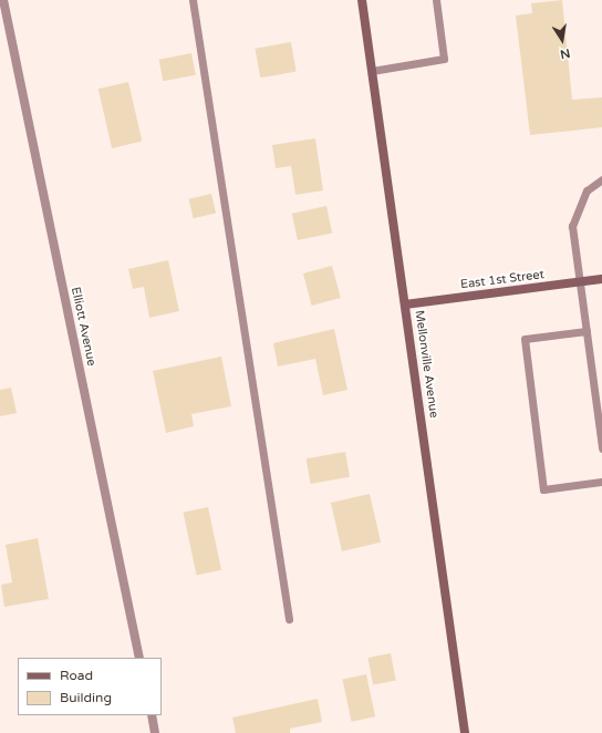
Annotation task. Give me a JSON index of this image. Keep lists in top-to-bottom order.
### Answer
{
  "streets": {
    "street": ["East 1st Street", "Elliott Avenue", "Mellonville Avenue"]
  },
  "crossings": [
    ["East 1st Street", "Mellonville Avenue"]
  ],
  "legend": ["Road", "Building"],
  "north": "bottom"
}
